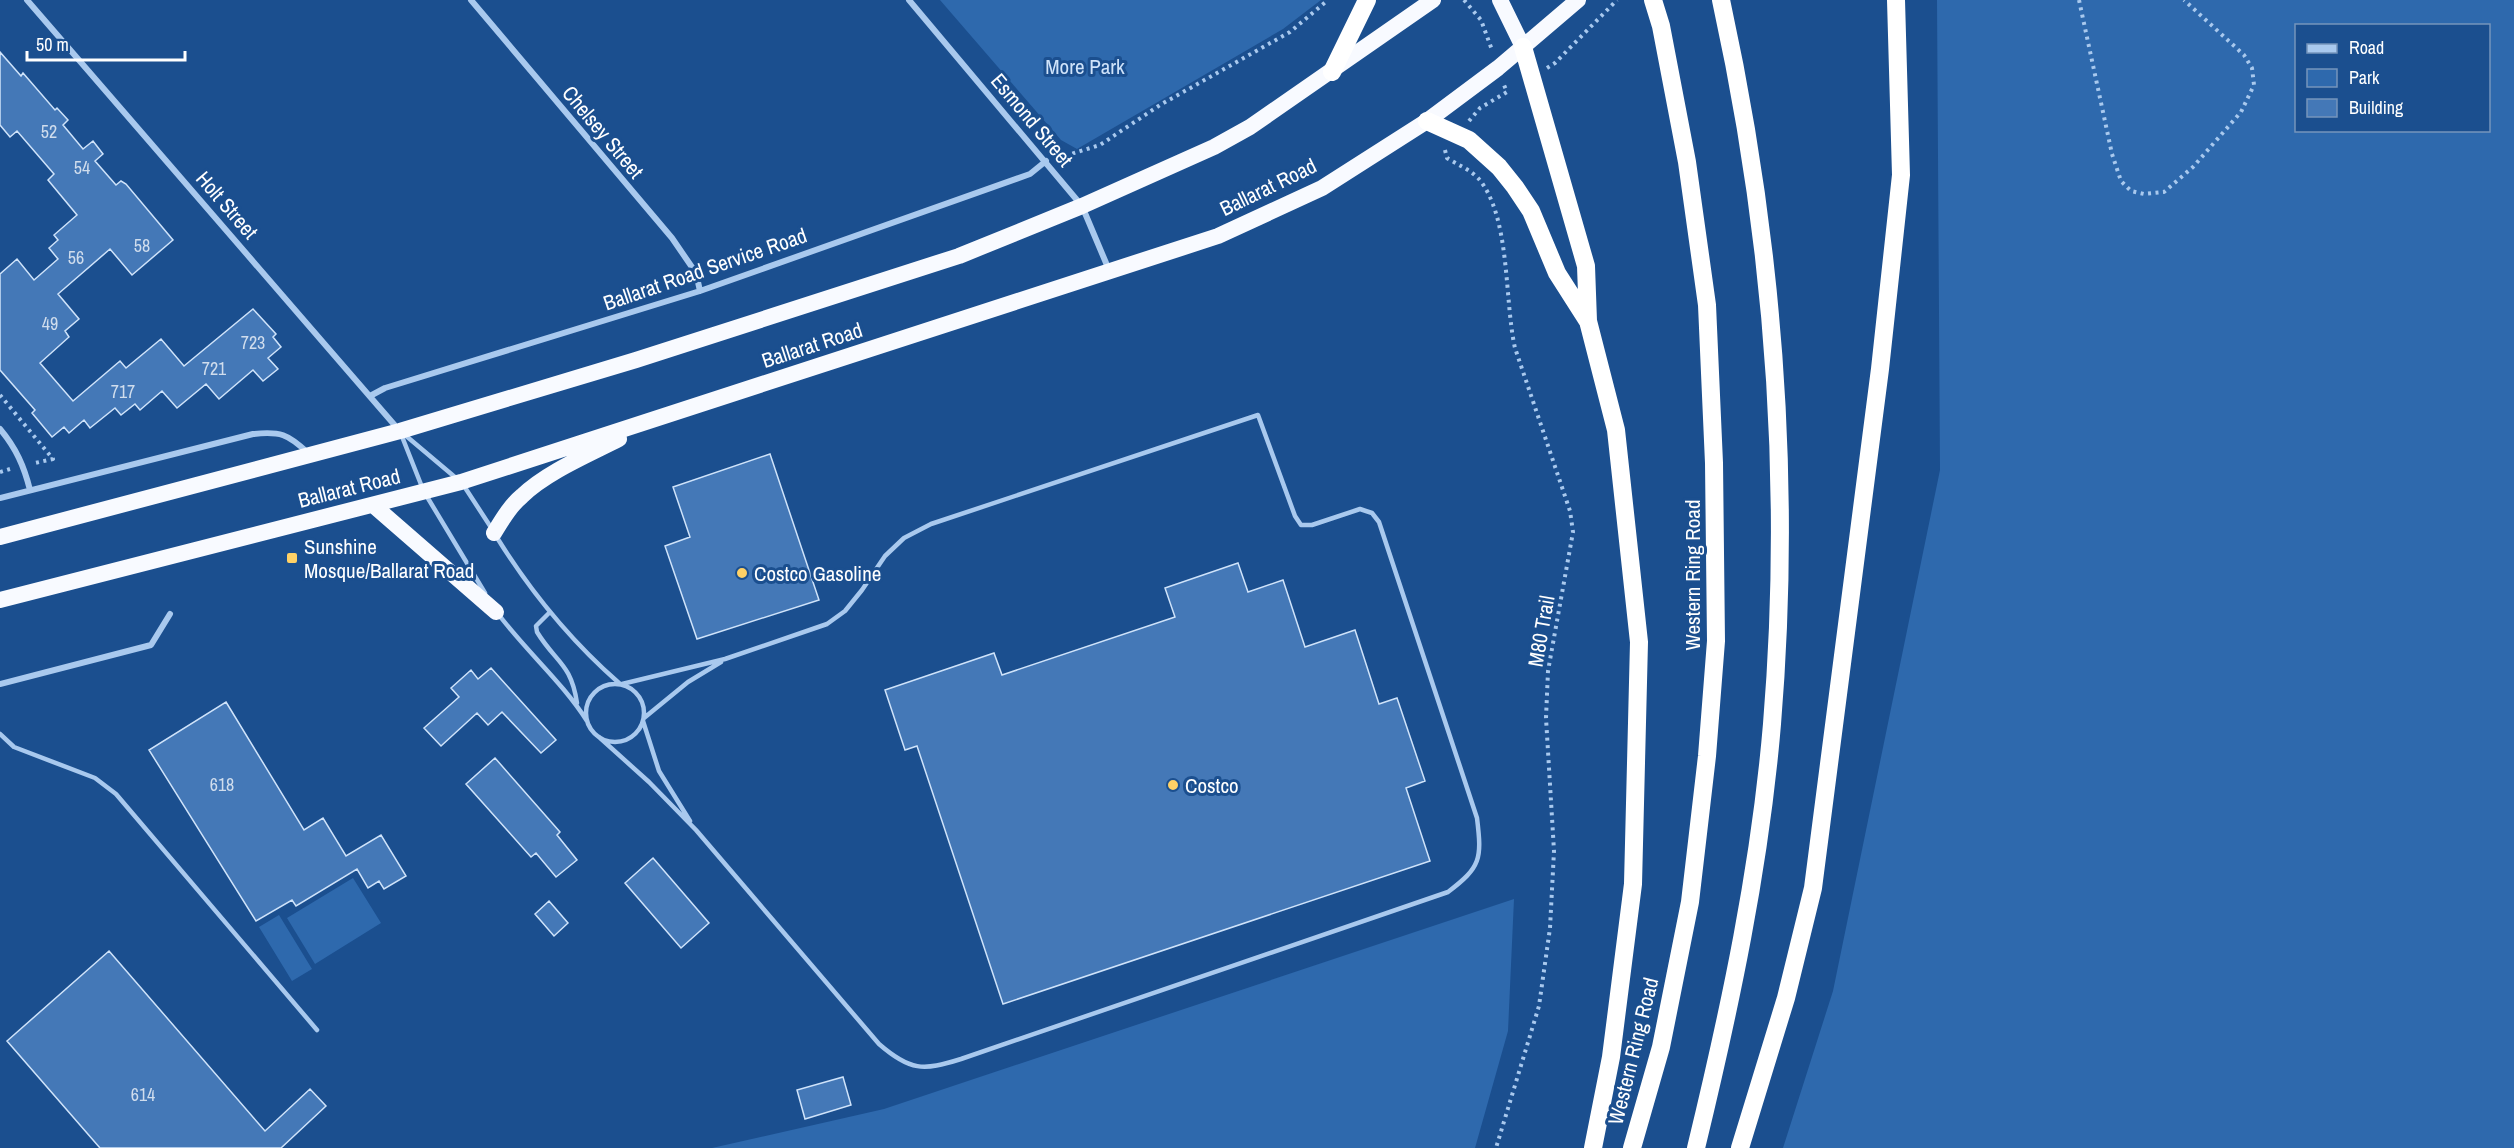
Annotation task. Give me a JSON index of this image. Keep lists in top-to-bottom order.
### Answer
{
  "streets": {
    "highway": ["Ballarat Road", "Western Ring Road"],
    "street": [
      "Esmond Street",
      "Chelsey Street",
      "Holt Street",
      "Ballarat Road Service Road"
    ],
    "path": ["M80 Trail"]
  },
  "crossings": [
    ["Esmond Street", "Ballarat Road"],
    ["Esmond Street", "Ballarat Road Service Road"],
    ["Chelsey Street", "Ballarat Road Service Road"],
    ["Ballarat Road", "Holt Street"],
    ["Holt Street", "Ballarat Road Service Road"]
  ],
  "parks": ["More Park"],
  "places": {
    "transit": ["Sunshine Mosque/Ballarat Road"],
    "other": ["Costco Gasoline", "Costco"]
  },
  "house_numbers": [
    "52",
    "54",
    "58",
    "56",
    "49",
    "723",
    "721",
    "717",
    "618",
    "614"
  ],
  "legend": ["Road", "Park", "Building"],
  "scale_bar": "50 m"
}
